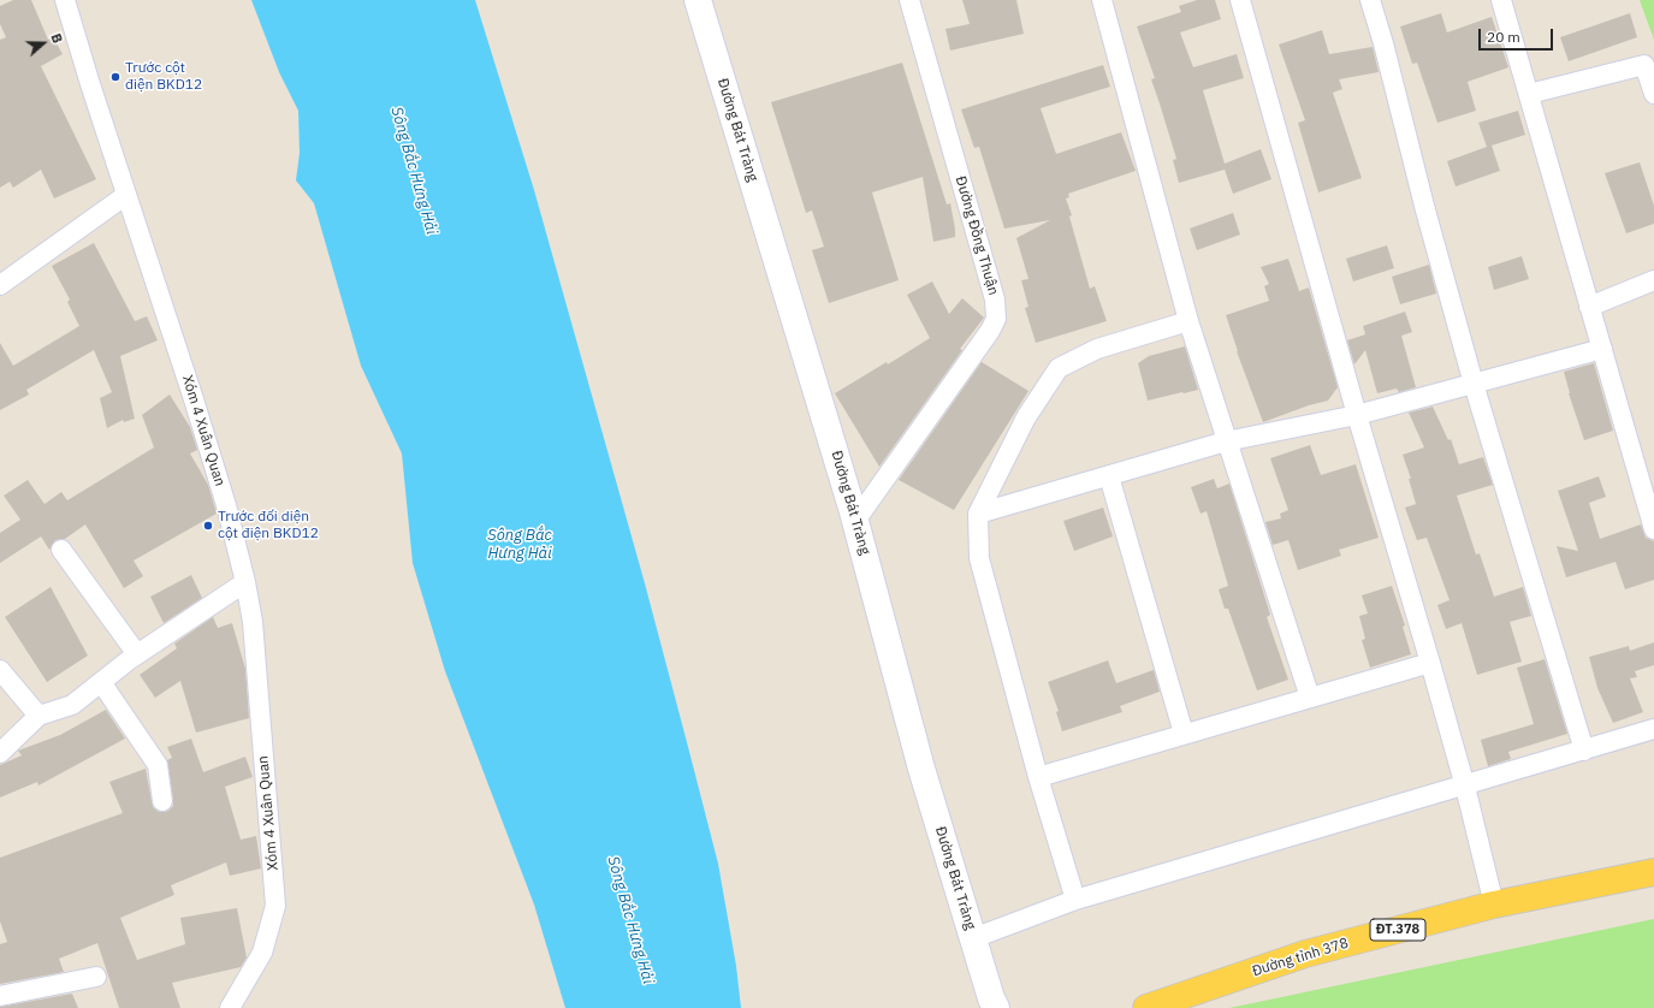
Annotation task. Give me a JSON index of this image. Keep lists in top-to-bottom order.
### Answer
{
  "streets": {
    "main road": ["ĐT.378", "Đường tỉnh 378"],
    "street": ["Đường Bát Tràng", "Đường Đồng Thuận", "Xóm 4 Xuân Quan"]
  },
  "crossings": [
    ["Đường Bát Tràng", "Đường Đồng Thuận"]
  ],
  "water": ["Sông Bắc Hưng Hải"],
  "places": ["Trước cột điện BKD12", "Trước đối diện cột điện BKD12"],
  "scale_bar": "20 m",
  "north": "right"
}
